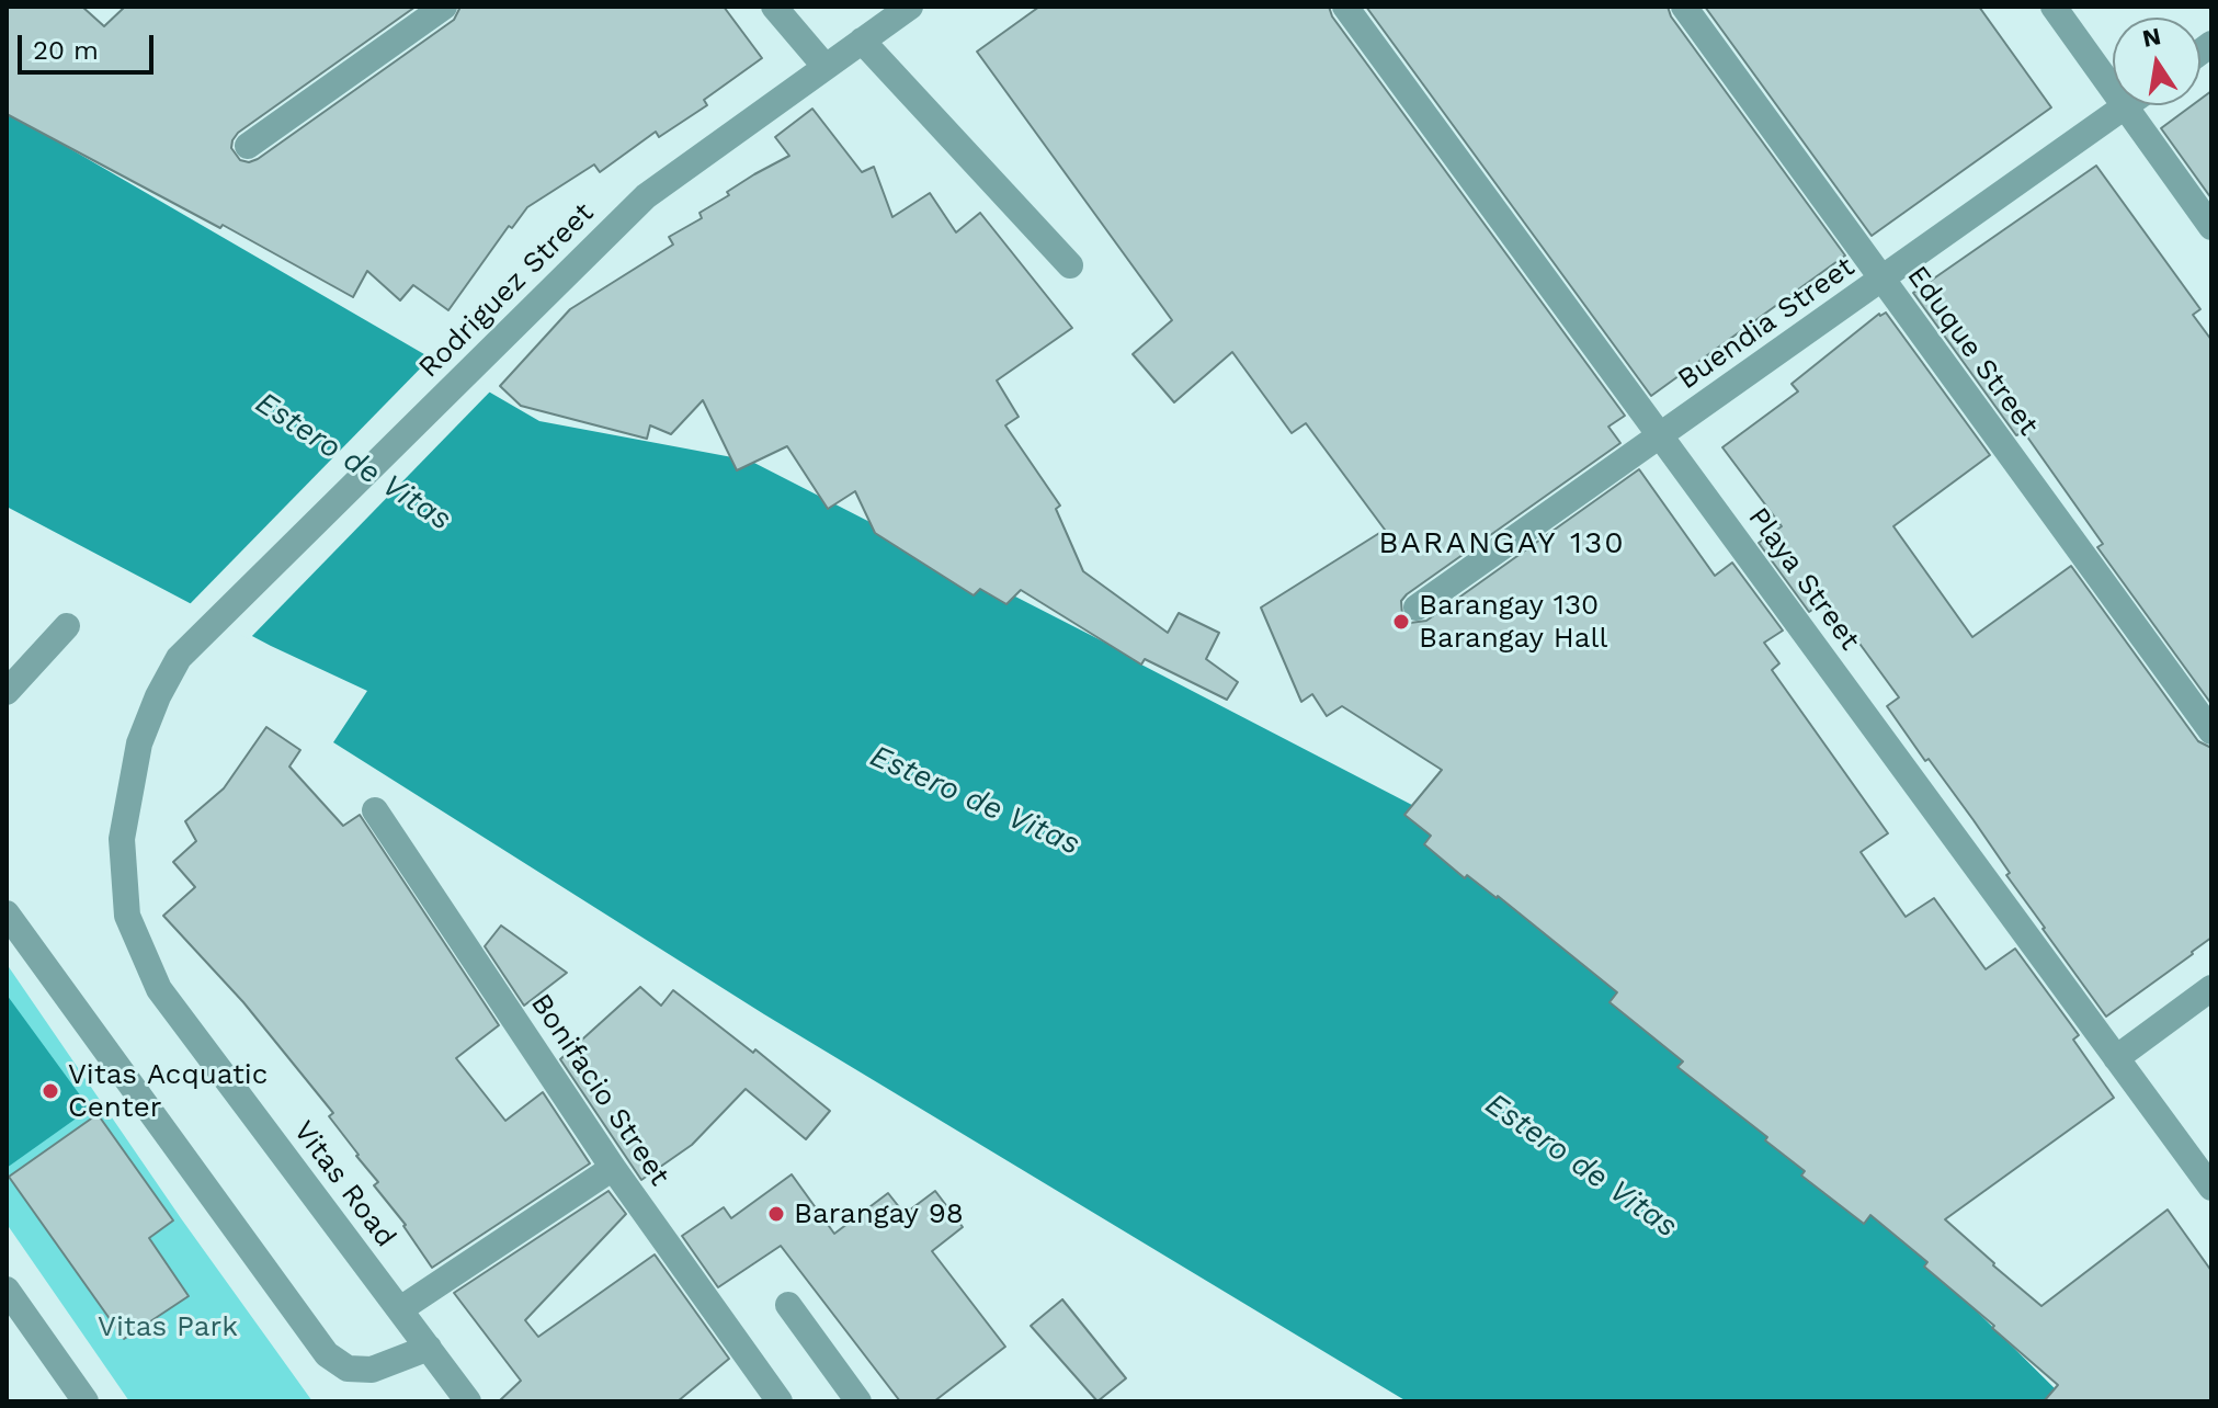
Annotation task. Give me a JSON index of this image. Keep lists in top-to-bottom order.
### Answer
{
  "streets": {
    "street": [
      "Rodriguez Street",
      "Buendia Street",
      "Eduque Street",
      "Playa Street",
      "Bonifacio Street",
      "Vitas Road"
    ]
  },
  "crossings": [
    ["Rodriguez Street", "Vitas Road"],
    ["Buendia Street", "Eduque Street"],
    ["Buendia Street", "Playa Street"]
  ],
  "districts": ["BARANGAY 130"],
  "water": ["Estero de Vitas"],
  "parks": ["Vitas Park"],
  "places": ["Barangay 130 Barangay Hall", "Vitas Acquatic Center", "Barangay 98"],
  "scale_bar": "20 m",
  "north": "top"
}
